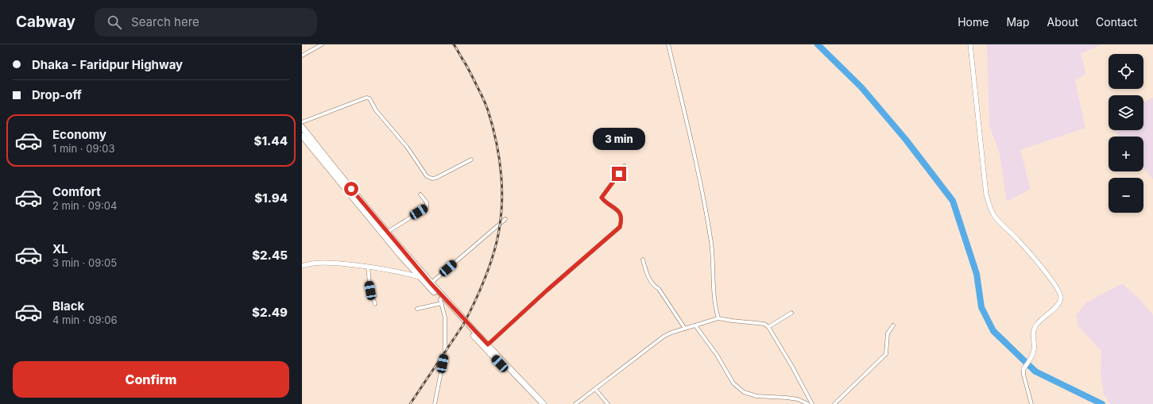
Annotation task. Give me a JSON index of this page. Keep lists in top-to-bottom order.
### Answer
{
  "page": {
    "header": "Cabway",
    "search": "Search here",
    "nav": [
      "Home",
      "Map",
      "About",
      "Contact"
    ],
    "banner": ["Dhaka - Faridpur Highway", "Drop-off"],
    "map_buttons": ["+", "−"],
    "list": [
      {
        "name": "Economy",
        "note": "1 min · 09:03",
        "value": "$1.44"
      },
      {
        "name": "Comfort",
        "note": "2 min · 09:04",
        "value": "$1.94"
      },
      {
        "name": "XL",
        "note": "3 min · 09:05",
        "value": "$2.45"
      },
      {
        "name": "Black",
        "note": "4 min · 09:06",
        "value": "$2.49"
      }
    ],
    "bubble": "3 min",
    "buttons": "Confirm"
  }
}
